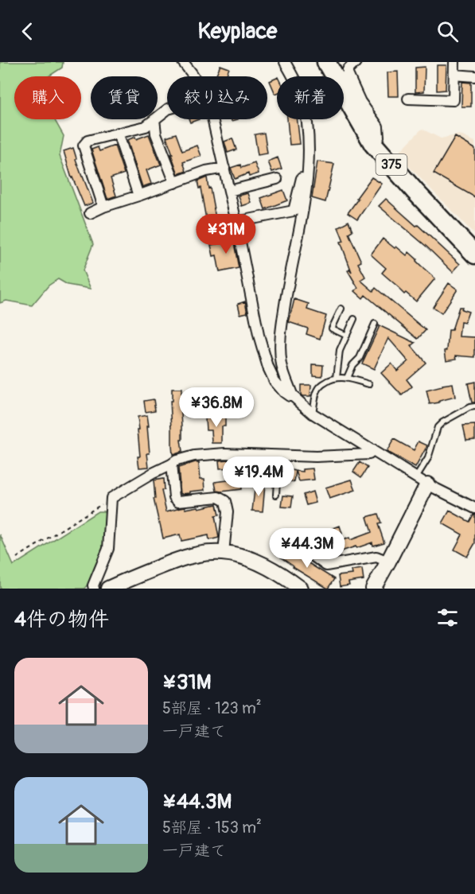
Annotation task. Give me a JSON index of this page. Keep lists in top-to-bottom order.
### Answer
{
  "streets": {
    "highway": ["375"]
  },
  "page": {
    "header": "Keyplace",
    "chip": [
      "購入",
      "賃貸",
      "絞り込み",
      "新着"
    ],
    "price": [
      "¥31M",
      "¥36.8M",
      "¥19.4M",
      "¥44.3M"
    ],
    "heading": "4件の物件",
    "list": [
      {
        "name": "¥31M",
        "note": "5部屋 · 123 m² · 一戸建て"
      },
      {
        "name": "¥44.3M",
        "note": "5部屋 · 153 m² · 一戸建て"
      }
    ]
  }
}
